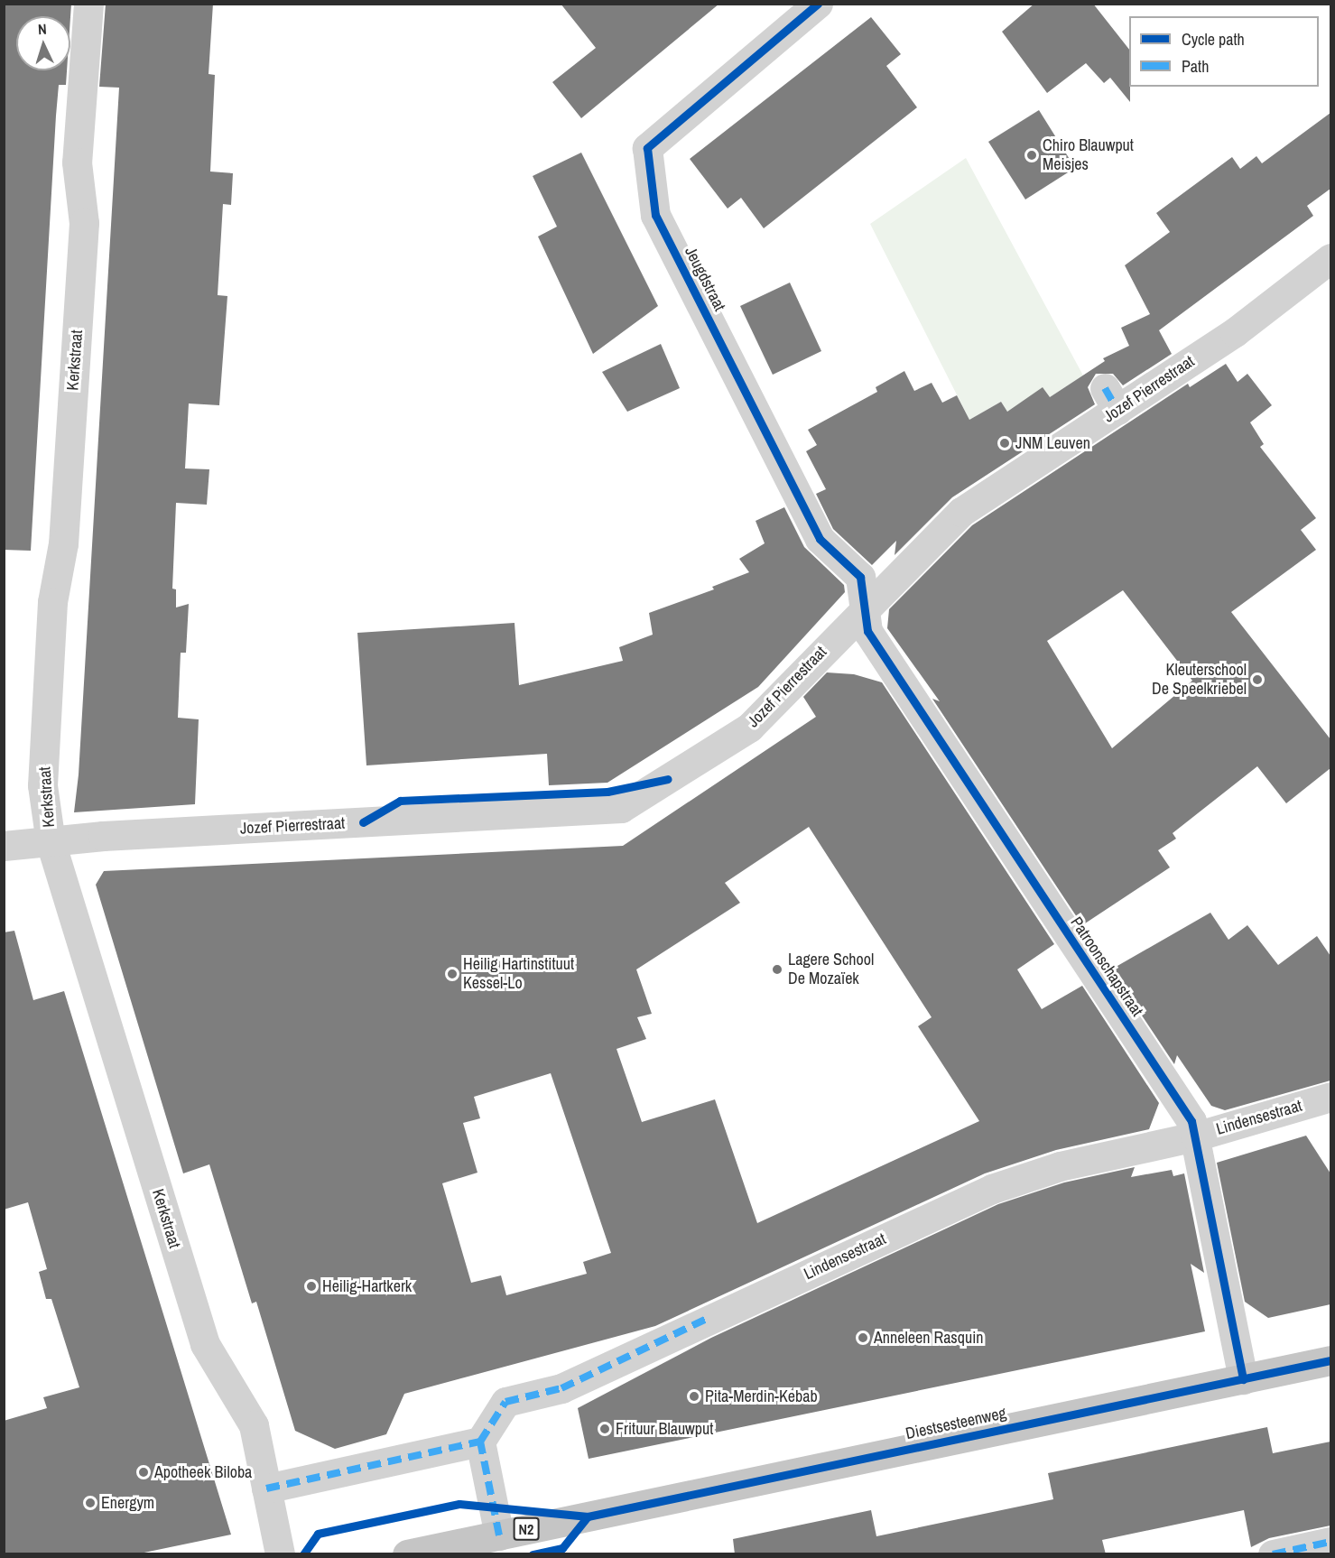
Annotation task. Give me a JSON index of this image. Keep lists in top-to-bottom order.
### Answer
{
  "streets": {
    "main road": ["Diestsesteenweg", "N2"],
    "street": [
      "Jeugdstraat",
      "Kerkstraat",
      "Jozef Pierrestraat",
      "Patroonschapstraat",
      "Lindensestraat"
    ]
  },
  "crossings": [
    ["Jeugdstraat", "Jozef Pierrestraat"],
    ["Jeugdstraat", "Patroonschapstraat"],
    ["Kerkstraat", "Jozef Pierrestraat"],
    ["Jozef Pierrestraat", "Patroonschapstraat"],
    ["Patroonschapstraat", "Lindensestraat"],
    ["Patroonschapstraat", "Diestsesteenweg"]
  ],
  "places": [
    "Chiro Blauwput Meisjes",
    "JNM Leuven",
    "Kleuterschool De Speelkriebel",
    "Lagere School De Mozaïek",
    "Heilig Hartinstituut Kessel-Lo",
    "Heilig-Hartkerk",
    "Anneleen Rasquin",
    "Pita-Merdin-Kebab",
    "Frituur Blauwput",
    "Apotheek Biloba",
    "Energym"
  ],
  "legend": ["Cycle path", "Path"],
  "north": "top"
}
